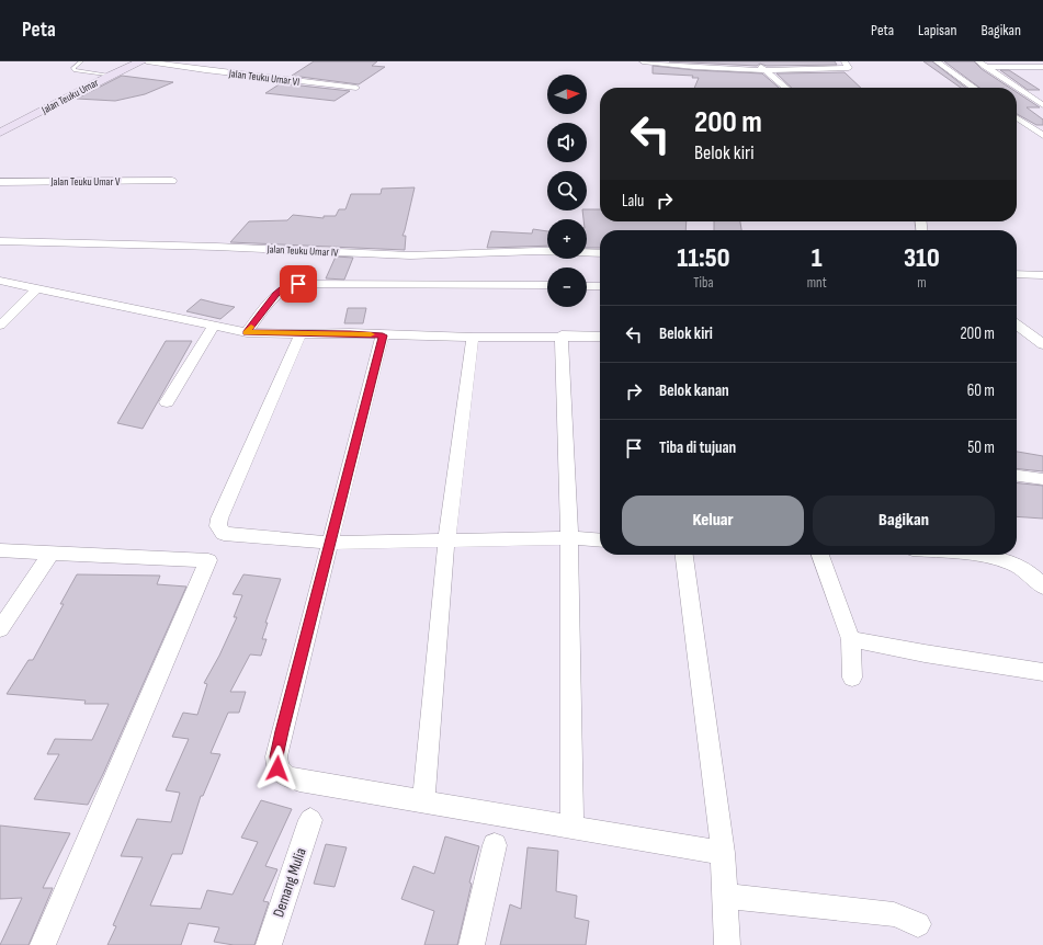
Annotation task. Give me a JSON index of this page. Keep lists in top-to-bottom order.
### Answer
{
  "streets": {
    "street": [
      "Jalan Teuku Umar VI",
      "Jalan Teuku Umar",
      "Jalan Teuku Umar V",
      "Jalan Teuku Umar IV",
      "Demang Mulia"
    ]
  },
  "north": "right",
  "page": {
    "header": "Peta",
    "nav": ["Peta", "Lapisan", "Bagikan"],
    "map_buttons": ["+", "−"],
    "turn": ["200 m", "Belok kiri"],
    "then": "Lalu",
    "eta": [
      "11:50",
      "Tiba",
      "1",
      "mnt",
      "310",
      "m"
    ],
    "list": [
      {
        "name": "Belok kiri",
        "value": "200 m"
      },
      {
        "name": "Belok kanan",
        "value": "60 m"
      },
      {
        "name": "Tiba di tujuan",
        "value": "50 m"
      }
    ],
    "buttons": ["Keluar", "Bagikan"]
  }
}
